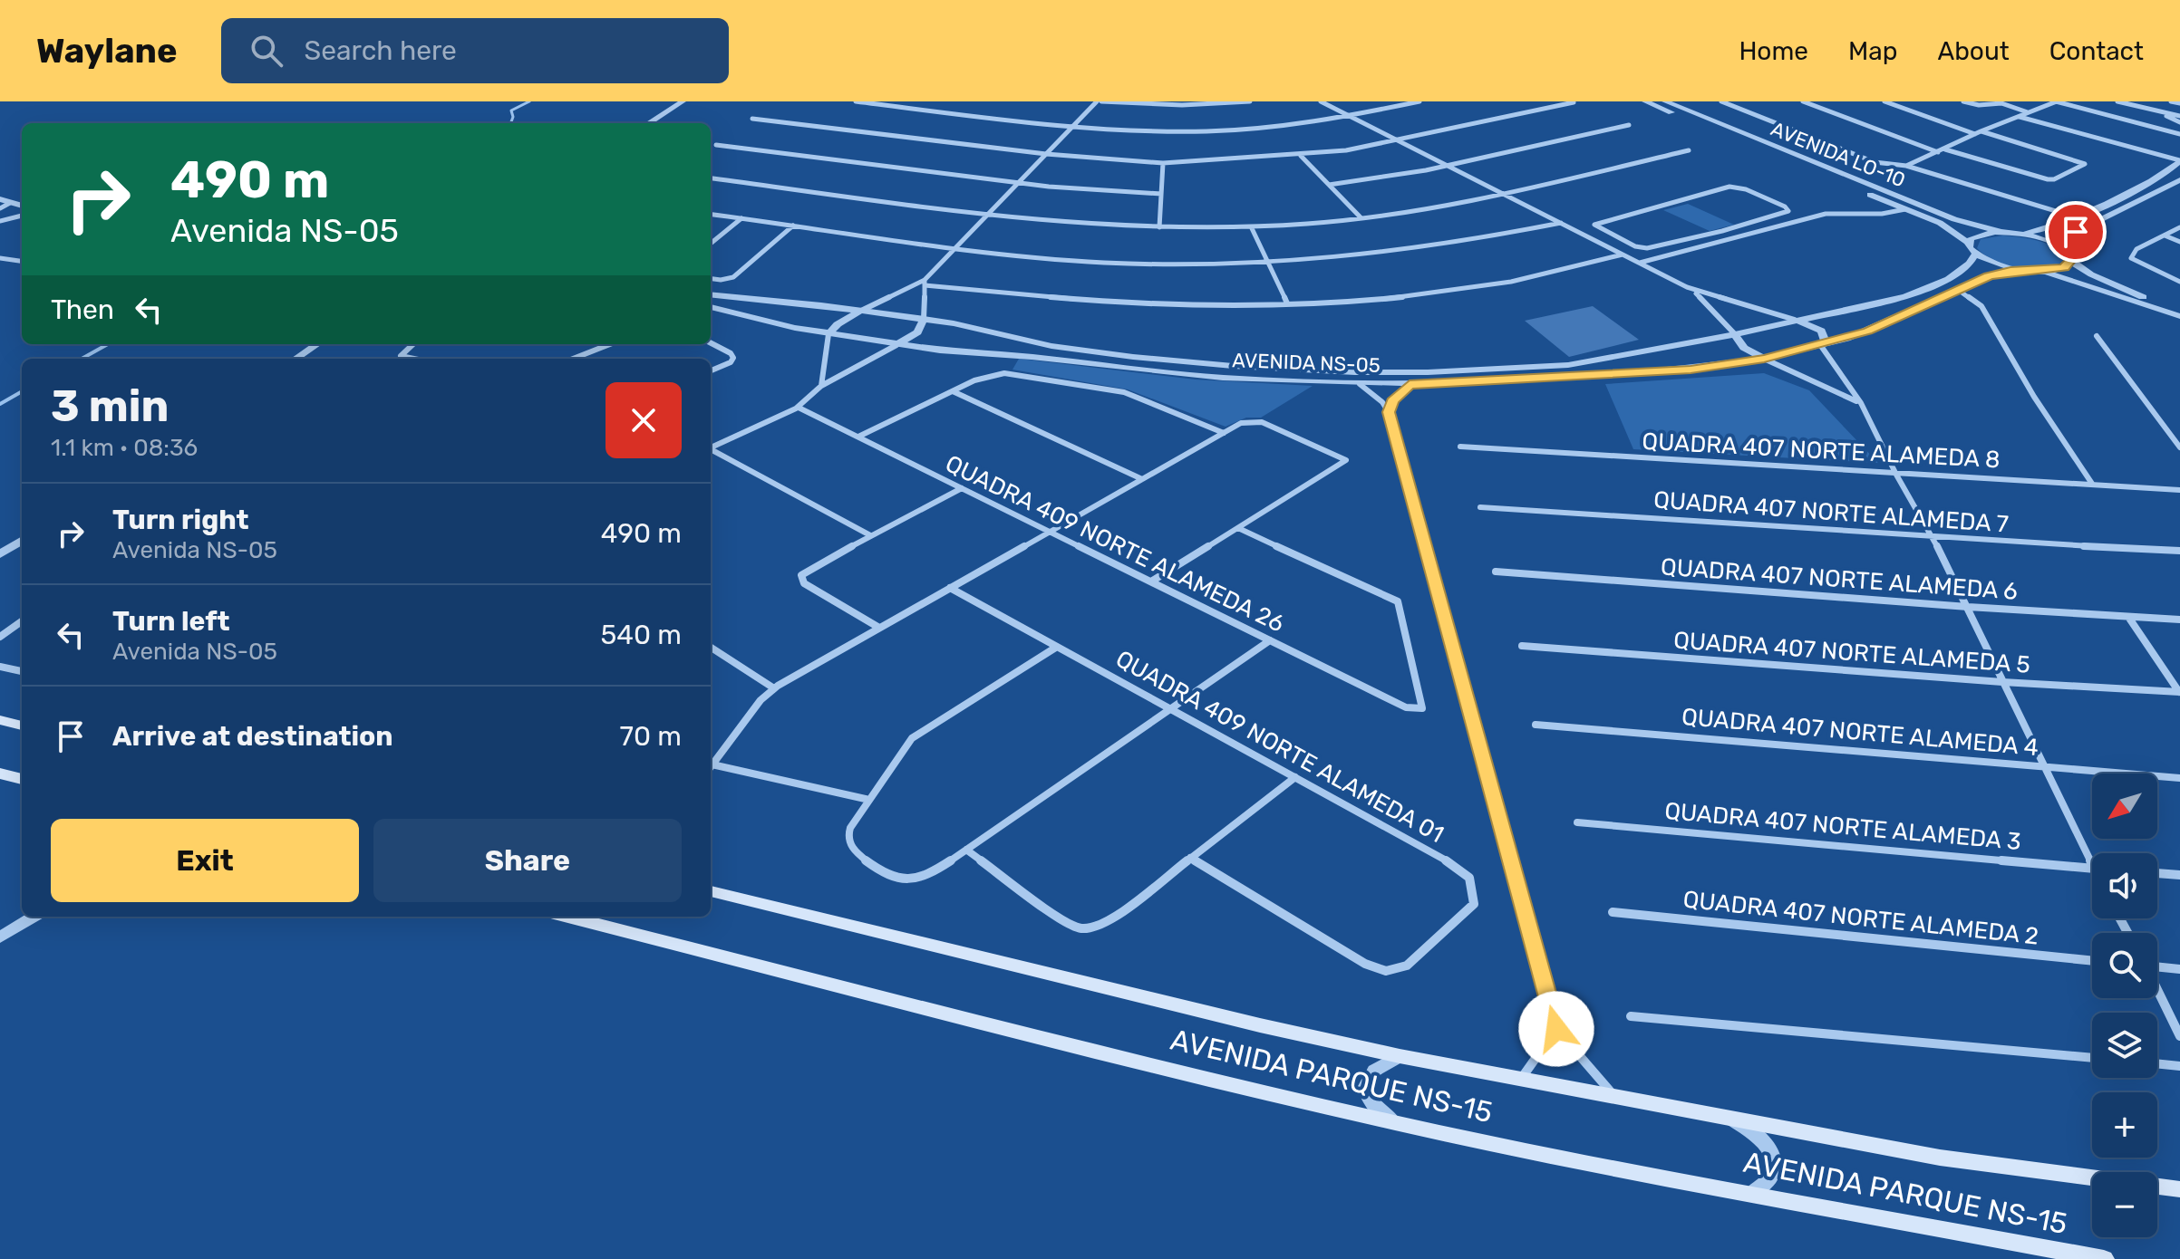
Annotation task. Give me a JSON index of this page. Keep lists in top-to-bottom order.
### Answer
{
  "streets": {
    "main road": ["AVENIDA PARQUE NS-15"],
    "street": [
      "AVENIDA LO-10",
      "AVENIDA NS-05",
      "QUADRA 407 NORTE ALAMEDA 8",
      "QUADRA 407 NORTE ALAMEDA 7",
      "QUADRA 409 NORTE ALAMEDA 26",
      "QUADRA 407 NORTE ALAMEDA 6",
      "QUADRA 407 NORTE ALAMEDA 5",
      "QUADRA 407 NORTE ALAMEDA 4",
      "QUADRA 409 NORTE ALAMEDA 01",
      "QUADRA 407 NORTE ALAMEDA 3",
      "QUADRA 407 NORTE ALAMEDA 2"
    ]
  },
  "north": "bottom left",
  "page": {
    "header": "Waylane",
    "search": "Search here",
    "nav": [
      "Home",
      "Map",
      "About",
      "Contact"
    ],
    "turn": ["490 m", "Avenida NS-05"],
    "then": "Then",
    "heading": ["3 min", "1.1 km · 08:36"],
    "list": [
      {
        "name": "Turn right",
        "note": "Avenida NS-05",
        "value": "490 m"
      },
      {
        "name": "Turn left",
        "note": "Avenida NS-05",
        "value": "540 m"
      },
      {
        "name": "Arrive at destination",
        "value": "70 m"
      }
    ],
    "map_buttons": ["+", "−"],
    "buttons": ["Exit", "Share"]
  }
}
